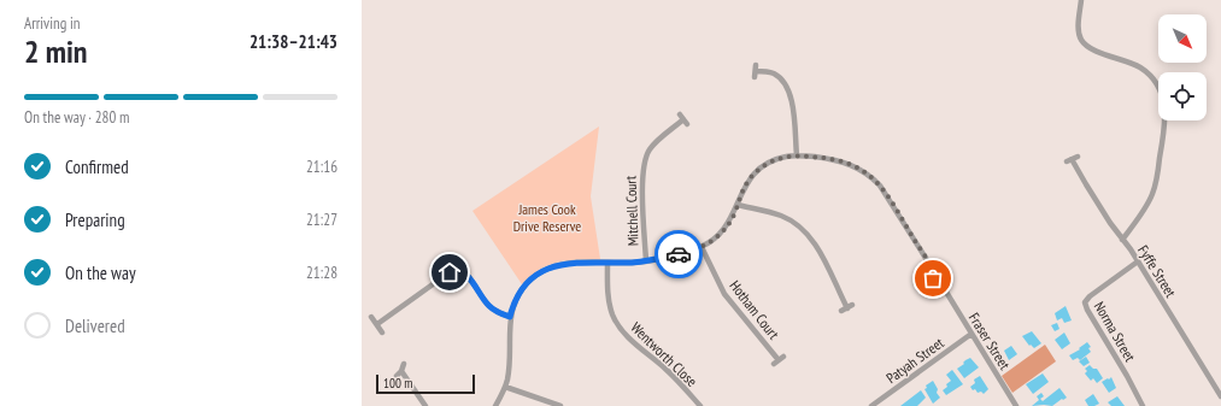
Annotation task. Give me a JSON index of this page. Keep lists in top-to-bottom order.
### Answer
{
  "streets": {
    "street": [
      "Mitchell Court",
      "Fyffe Street",
      "Hotham Court",
      "Norma Street",
      "Fraser Street",
      "Wentworth Close",
      "Patyah Street"
    ]
  },
  "crossings": [
    ["Fyffe Street", "Norma Street"],
    ["Hotham Court", "Fraser Street"],
    ["Fraser Street", "Patyah Street"]
  ],
  "parks": ["James Cook Drive Reserve"],
  "scale_bar": "100 m",
  "north": "bottom right",
  "page": {
    "heading": ["2 min", "Arriving in", "21:38–21:43"],
    "bar": "On the way · 280 m",
    "list": [
      ["Confirmed", "21:16"],
      ["Preparing", "21:27"],
      ["On the way", "21:28"],
      "Delivered"
    ],
    "scale": "100 m"
  }
}
